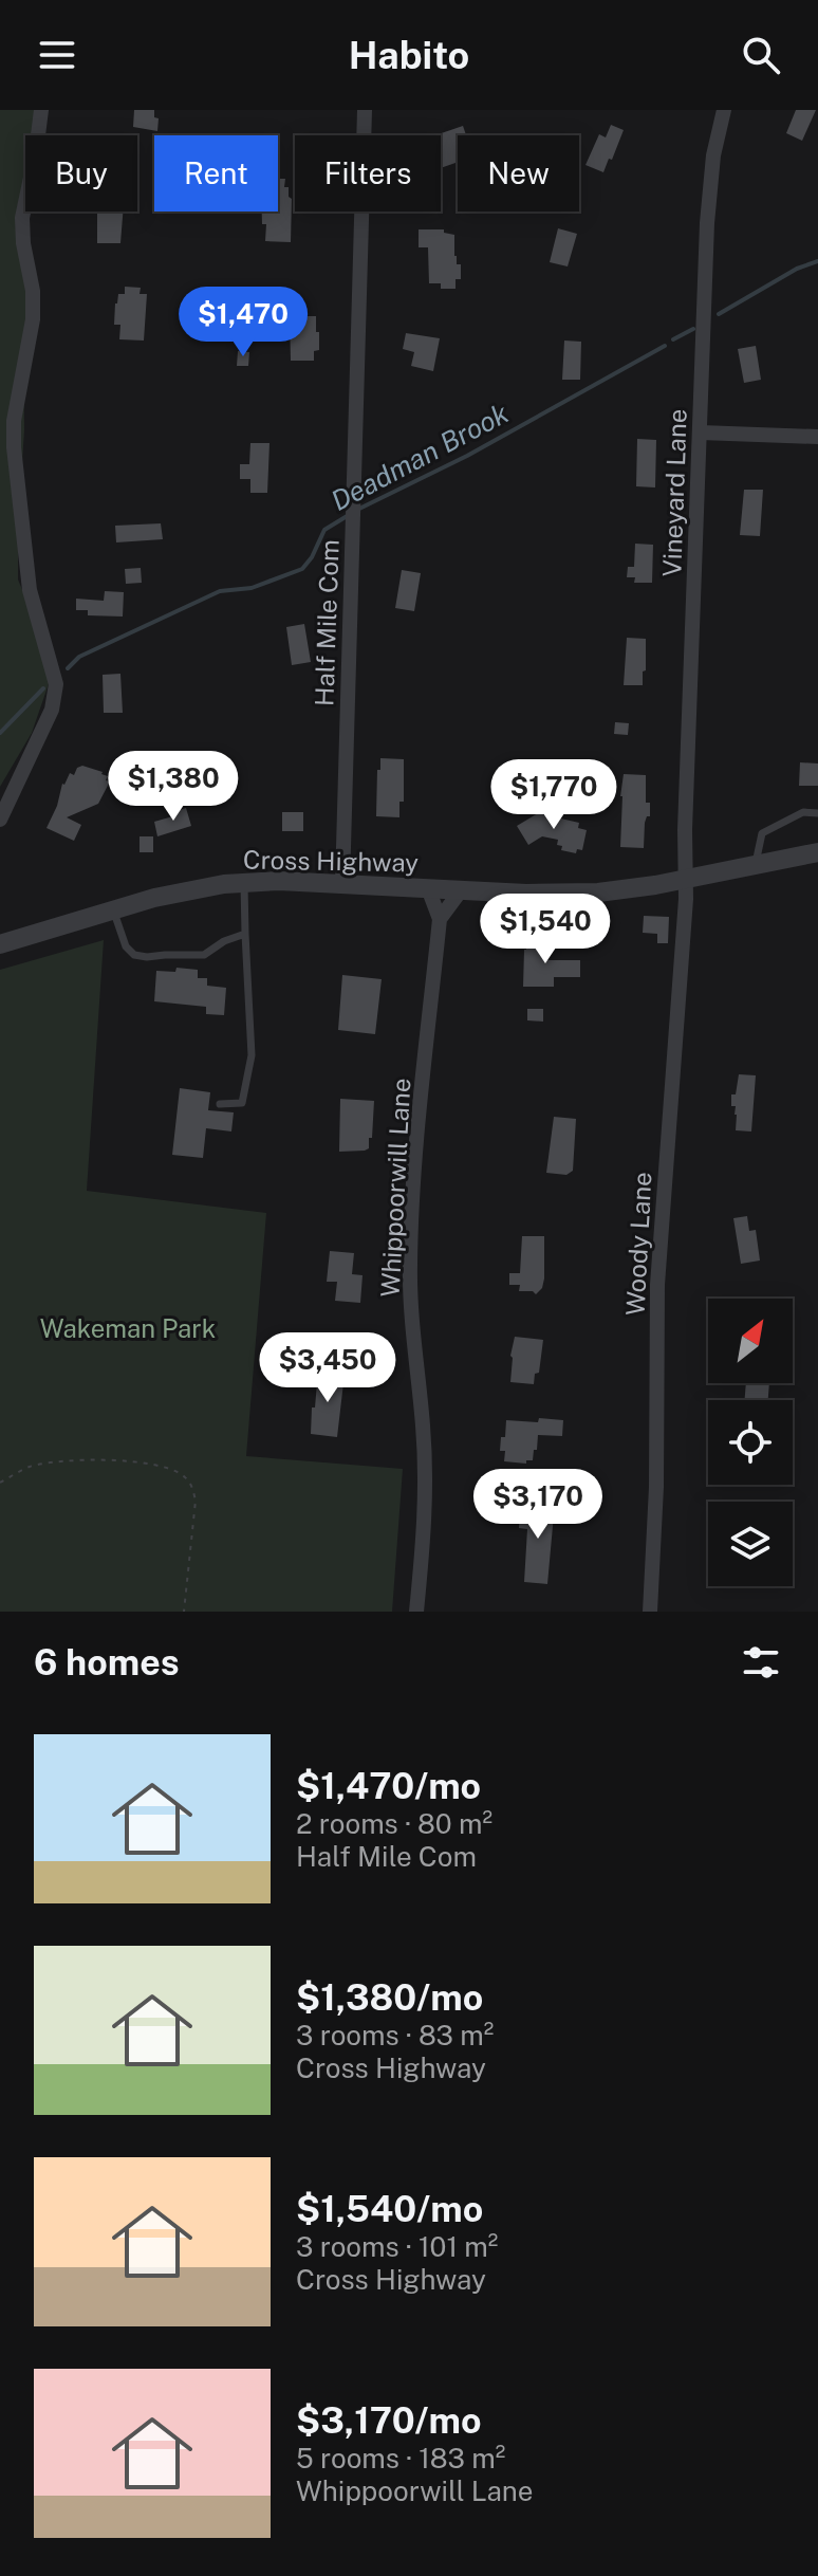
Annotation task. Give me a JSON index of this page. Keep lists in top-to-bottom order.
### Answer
{
  "streets": {
    "street": [
      "Vineyard Lane",
      "Half Mile Com",
      "Cross Highway",
      "Whippoorwill Lane",
      "Woody Lane"
    ]
  },
  "crossings": [
    ["Vineyard Lane", "Cross Highway"],
    ["Vineyard Lane", "Woody Lane"],
    ["Half Mile Com", "Cross Highway"],
    ["Cross Highway", "Whippoorwill Lane"],
    ["Cross Highway", "Woody Lane"]
  ],
  "water": ["Deadman Brook"],
  "parks": ["Wakeman Park"],
  "north": "top right",
  "page": {
    "header": "Habito",
    "chip": [
      "Buy",
      "Rent",
      "Filters",
      "New"
    ],
    "price": [
      "$1,470",
      "$1,380",
      "$1,770",
      "$1,540",
      "$3,450",
      "$3,170"
    ],
    "heading": "6 homes",
    "list": [
      {
        "name": "$1,470/mo",
        "note": "2 rooms · 80 m² · Half Mile Com"
      },
      {
        "name": "$1,380/mo",
        "note": "3 rooms · 83 m² · Cross Highway"
      },
      {
        "name": "$1,540/mo",
        "note": "3 rooms · 101 m² · Cross Highway"
      },
      {
        "name": "$3,170/mo",
        "note": "5 rooms · 183 m² · Whippoorwill Lane"
      }
    ]
  }
}
